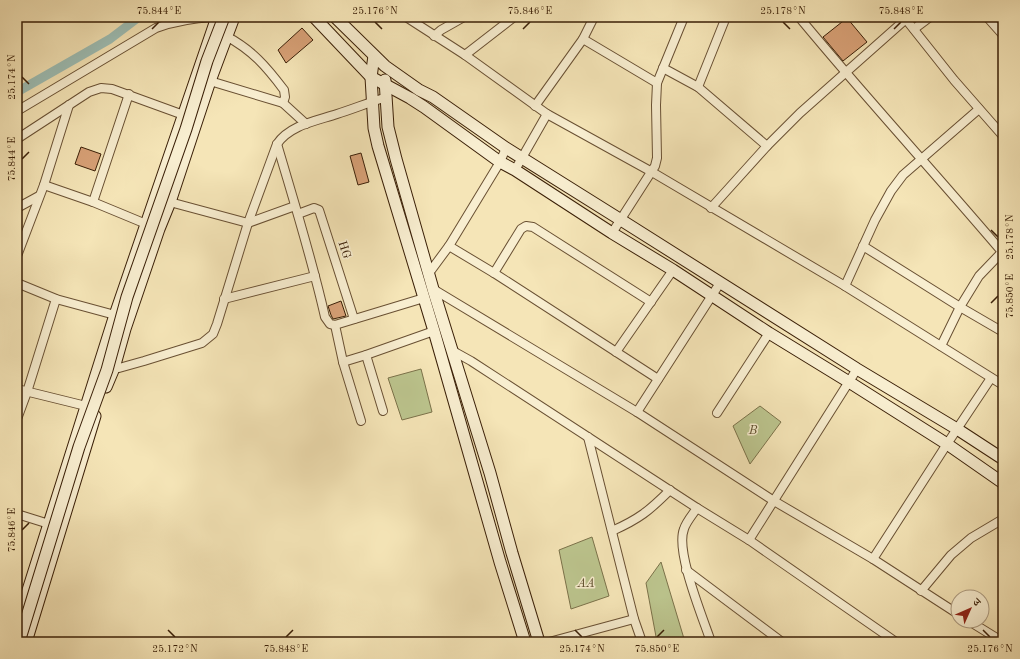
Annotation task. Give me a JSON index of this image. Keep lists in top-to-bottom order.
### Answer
{
  "streets": {
    "street": ["HG"]
  },
  "parks": ["B", "AA"],
  "north": "top right",
  "coordinates": [
    "75.844°E",
    "25.176°N",
    "75.846°E",
    "25.178°N",
    "75.848°E",
    "25.174°N",
    "75.850°E",
    "25.172°N"
  ]
}
